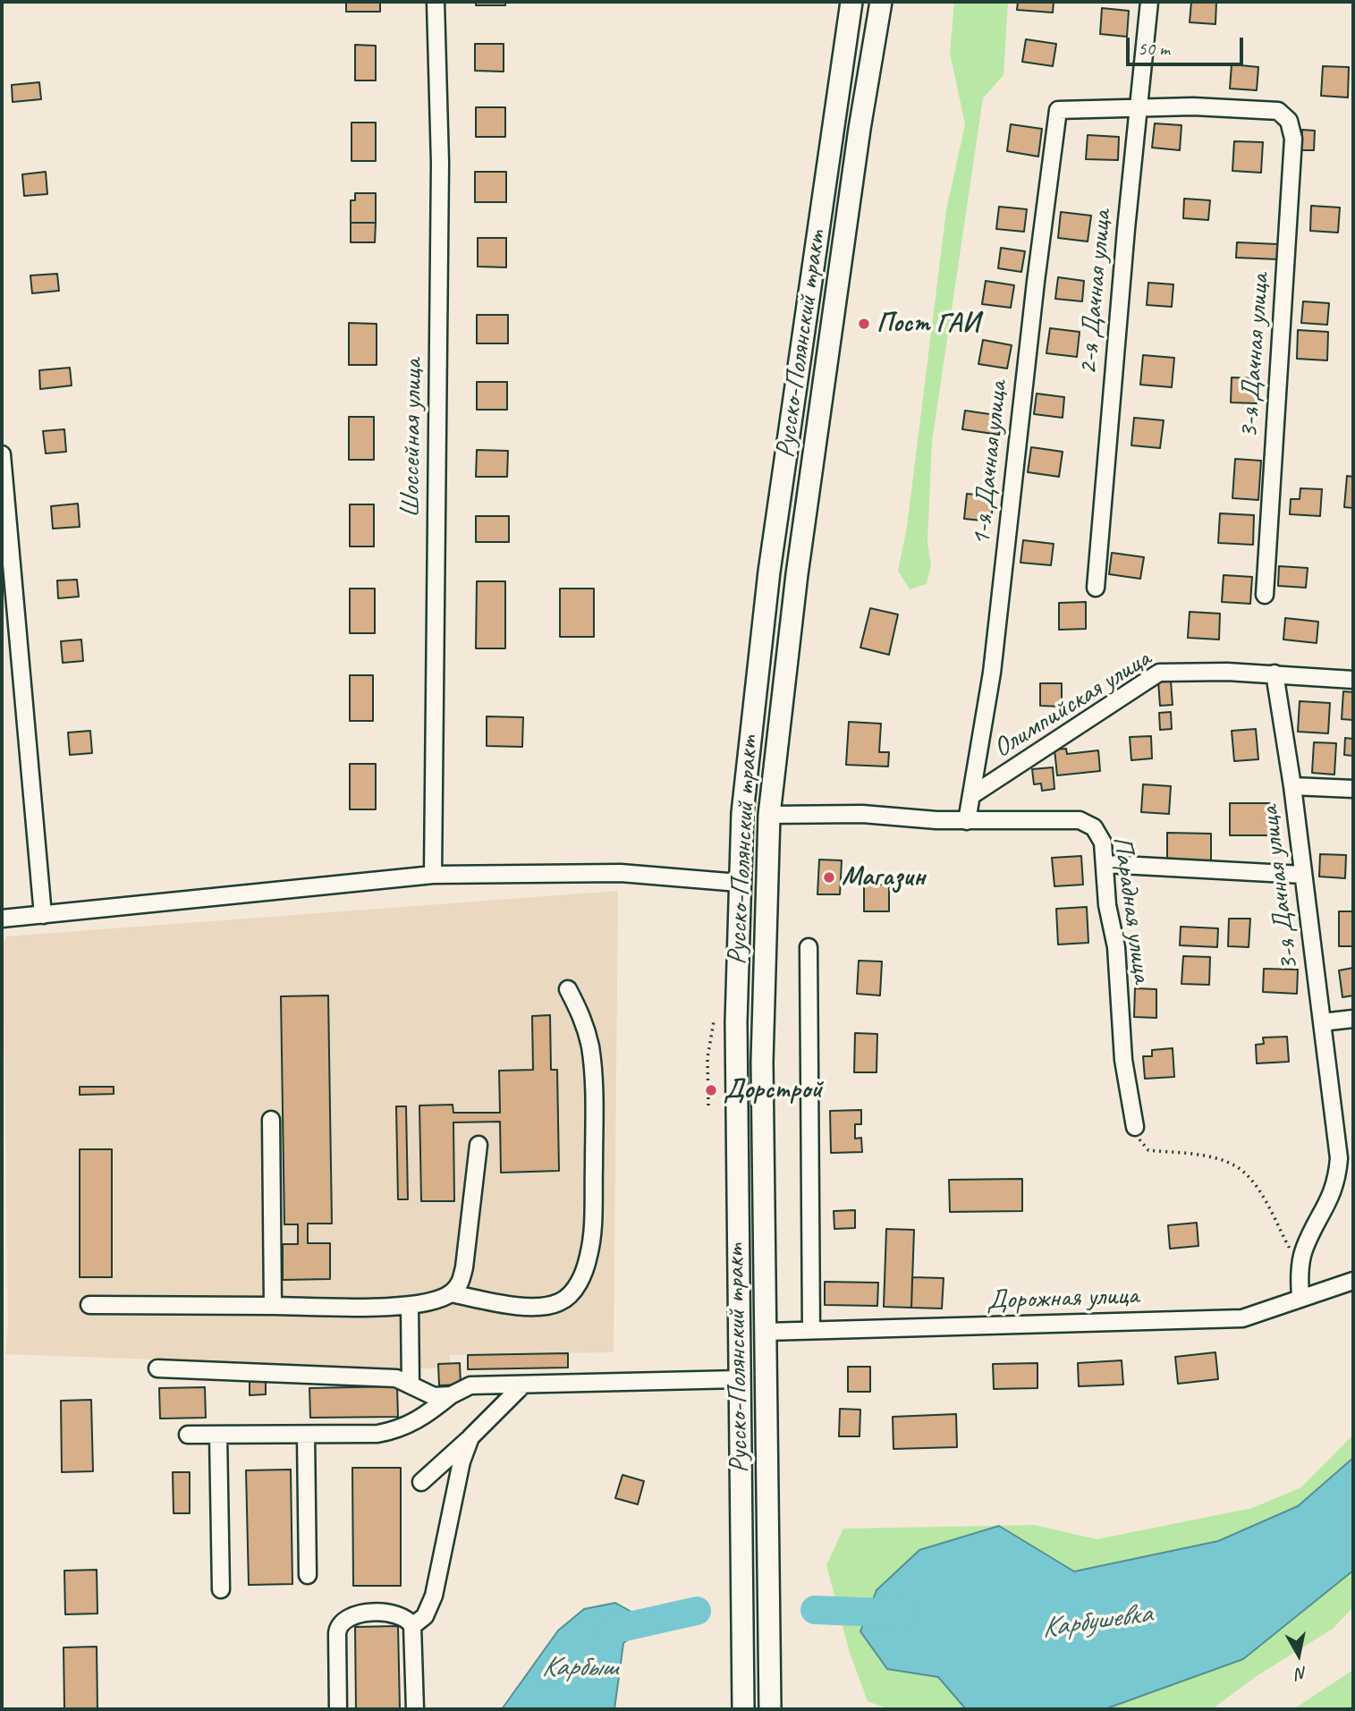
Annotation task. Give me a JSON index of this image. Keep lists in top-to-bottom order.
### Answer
{
  "streets": {
    "main road": ["Русско-Полянский тракт"],
    "street": [
      "2-я Дачная улица",
      "3-я Дачная улица",
      "Шоссейная улица",
      "1-я Дачная улица",
      "Олимпийская улица",
      "Парадная улица",
      "Дорожная улица"
    ]
  },
  "crossings": [
    ["2-я Дачная улица", "3-я Дачная улица"],
    ["2-я Дачная улица", "1-я Дачная улица"],
    ["Русско-Полянский тракт", "Парадная улица"],
    ["Русско-Полянский тракт", "Дорожная улица"],
    ["3-я Дачная улица", "1-я Дачная улица"],
    ["3-я Дачная улица", "Олимпийская улица"],
    ["3-я Дачная улица", "Дорожная улица"],
    ["1-я Дачная улица", "Олимпийская улица"],
    ["1-я Дачная улица", "Парадная улица"]
  ],
  "water": ["Карбушевка", "Карбыш"],
  "places": ["Пост ГАИ", "Магазин", "Дорстрой"],
  "scale_bar": "50 m",
  "north": "bottom"
}
